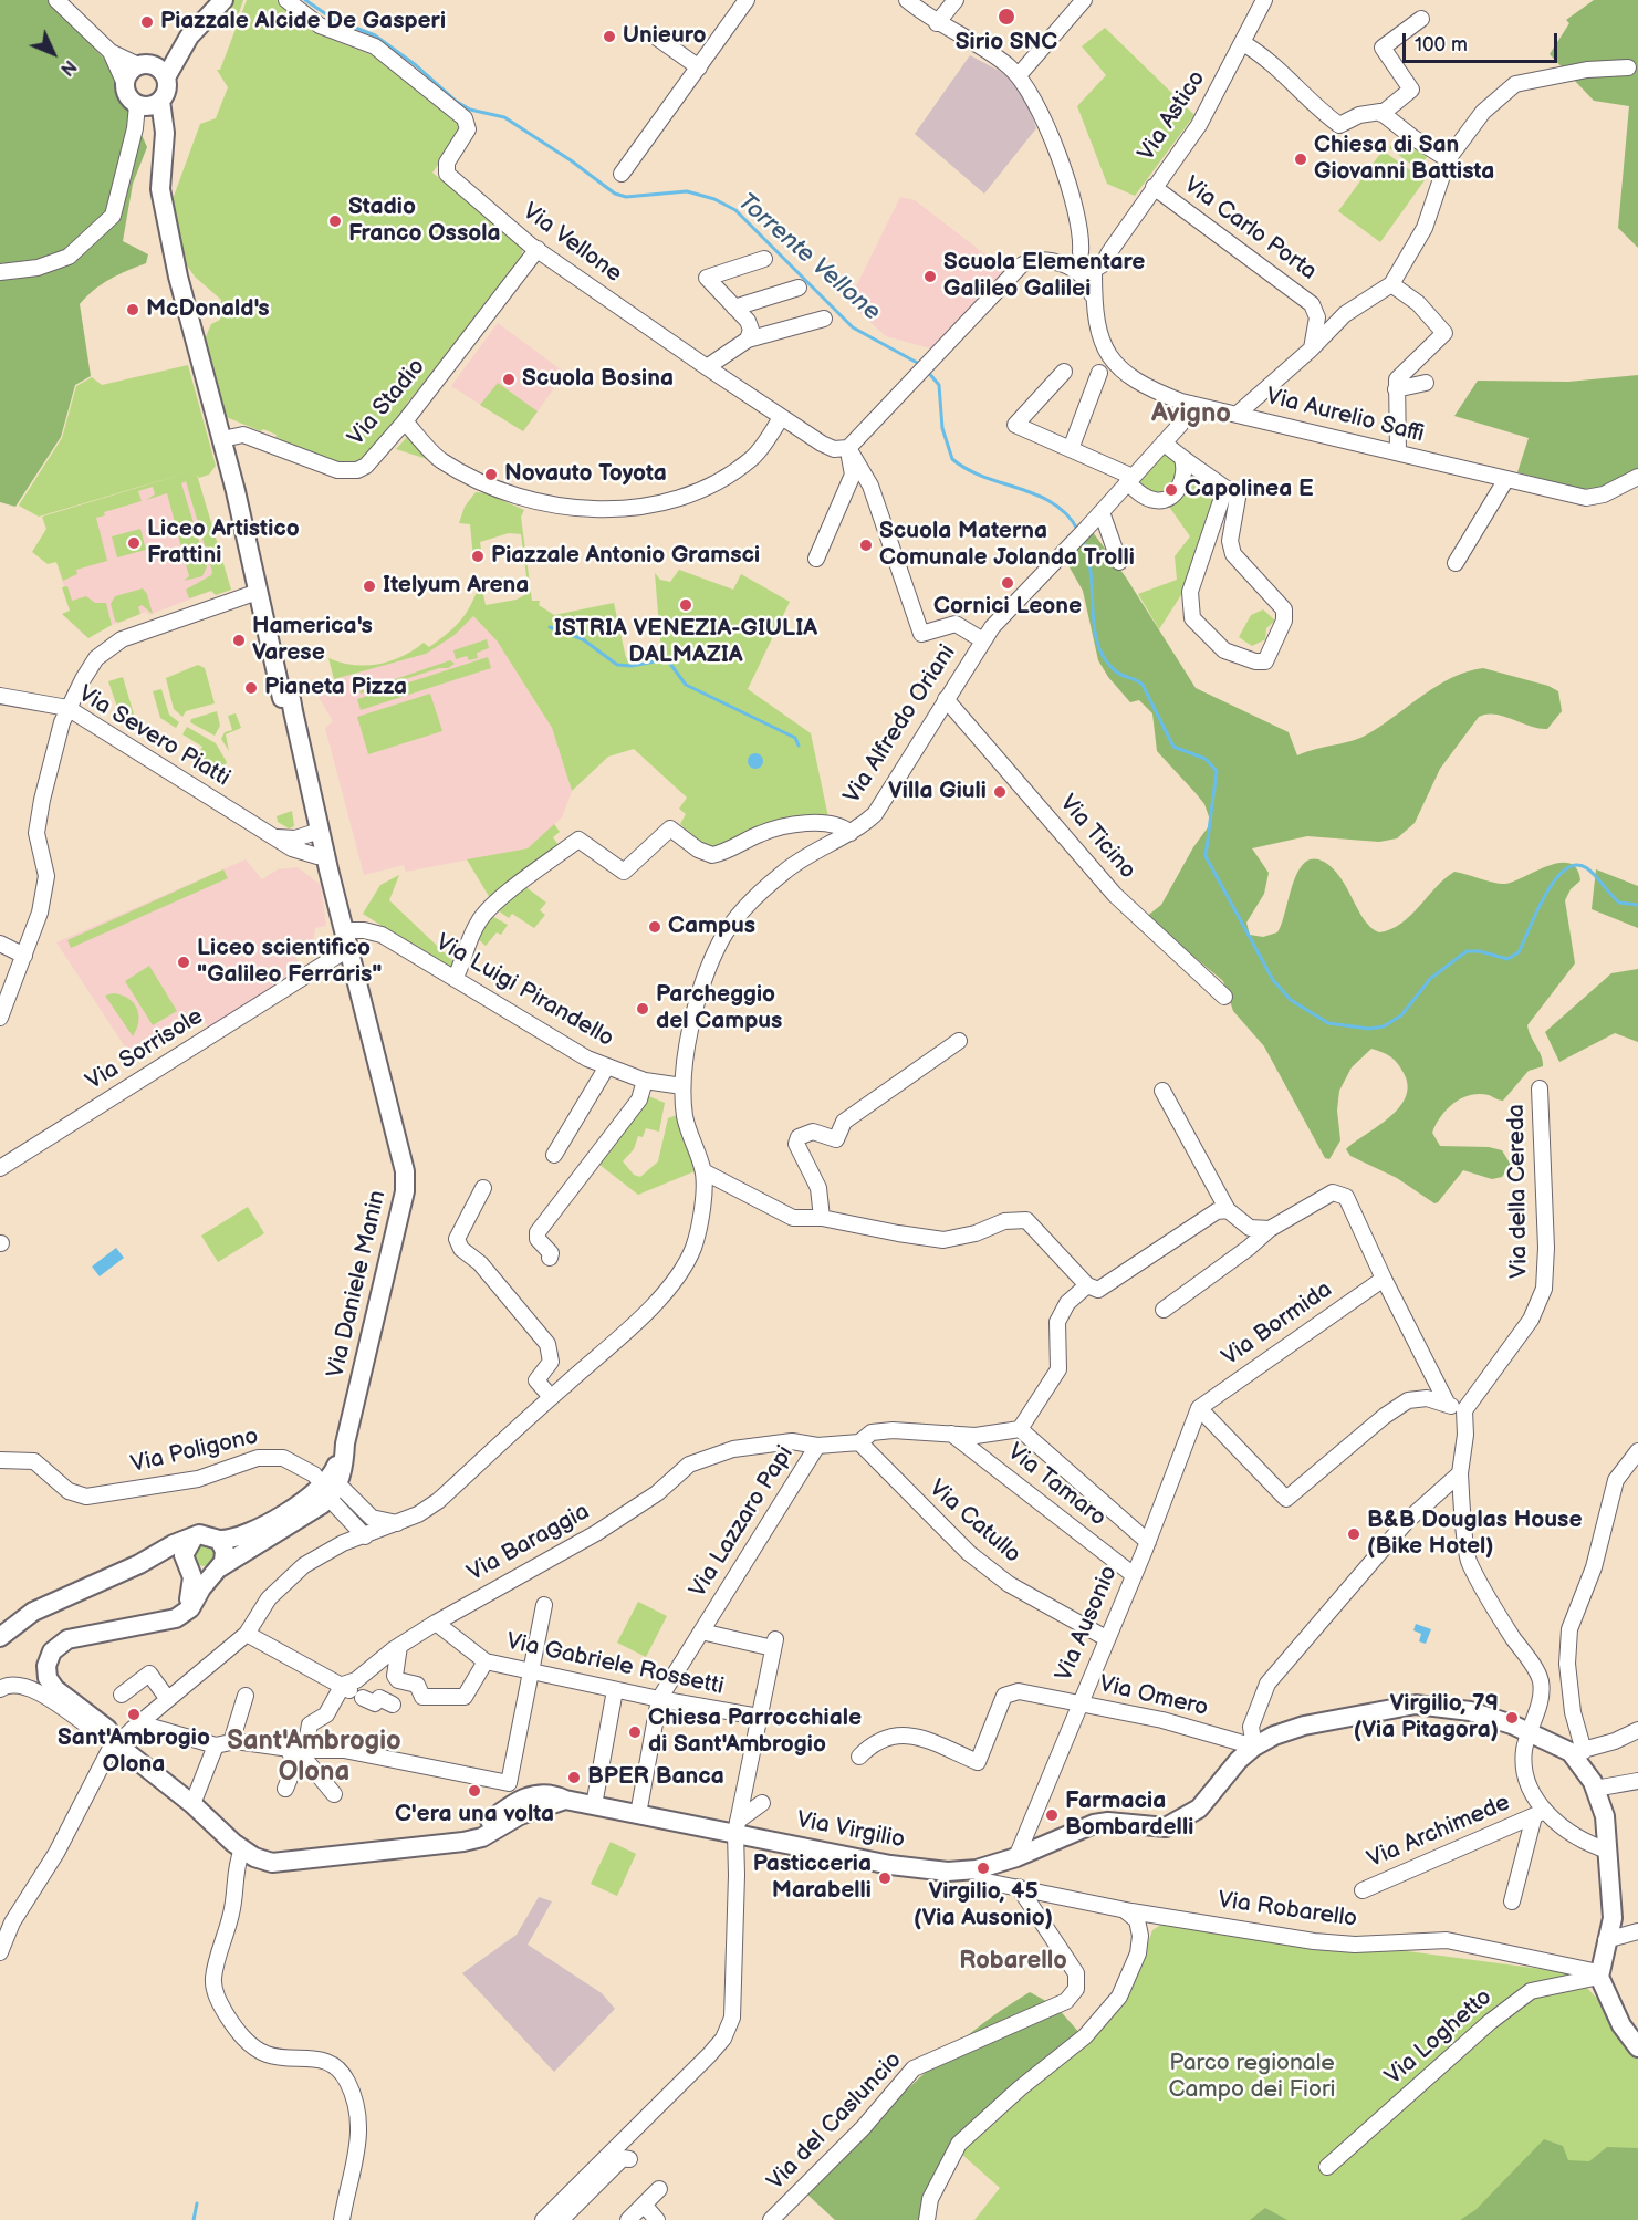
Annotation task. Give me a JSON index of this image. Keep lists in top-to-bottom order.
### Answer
{
  "streets": {
    "main road": ["Via Daniele Manin", "Via Virgilio"],
    "street": [
      "Via Astico",
      "Via Carlo Porta",
      "Via Vellone",
      "Via Stadio",
      "Via Aurelio Saffi",
      "Via Alfredo Oriani",
      "Via Severo Piatti",
      "Via Ticino",
      "Via Luigi Pirandello",
      "Via Sorrisole",
      "Via della Cereda",
      "Via Bormida",
      "Via Poligono",
      "Via Tamaro",
      "Via Lazzaro Papi",
      "Via Catullo",
      "Via Baraggia",
      "Via Ausonio",
      "Via Gabriele Rossetti",
      "Via Omero",
      "Via Archimede",
      "Via Robarello",
      "Via Loghetto",
      "Via del Casluncio"
    ]
  },
  "crossings": [
    ["Via Astico", "Via Carlo Porta"],
    ["Via Astico", "Via Aurelio Saffi"],
    ["Via Astico", "Via Alfredo Oriani"],
    ["Via Carlo Porta", "Via Aurelio Saffi"],
    ["Via Carlo Porta", "Via Alfredo Oriani"],
    ["Via Vellone", "Via Stadio"],
    ["Via Stadio", "Via Daniele Manin"],
    ["Via Aurelio Saffi", "Via Alfredo Oriani"],
    ["Via Alfredo Oriani", "Via Ticino"],
    ["Via Alfredo Oriani", "Via Luigi Pirandello"],
    ["Via Severo Piatti", "Via Daniele Manin"],
    ["Via Luigi Pirandello", "Via Sorrisole"],
    ["Via Luigi Pirandello", "Via Daniele Manin"],
    ["Via Sorrisole", "Via Daniele Manin"],
    ["Via Daniele Manin", "Via Poligono"],
    ["Via Bormida", "Via Ausonio"],
    ["Via Tamaro", "Via Lazzaro Papi"],
    ["Via Tamaro", "Via Ausonio"],
    ["Via Lazzaro Papi", "Via Catullo"],
    ["Via Lazzaro Papi", "Via Baraggia"],
    ["Via Lazzaro Papi", "Via Gabriele Rossetti"],
    ["Via Lazzaro Papi", "Via Virgilio"],
    ["Via Catullo", "Via Ausonio"],
    ["Via Baraggia", "Via Gabriele Rossetti"],
    ["Via Ausonio", "Via Omero"],
    ["Via Ausonio", "Via Virgilio"],
    ["Via Omero", "Via Virgilio"],
    ["Via Virgilio", "Via Archimede"],
    ["Via Virgilio", "Via Robarello"],
    ["Via Robarello", "Via Loghetto"],
    ["Via Robarello", "Via del Casluncio"]
  ],
  "districts": ["Avigno", "Sant'Ambrogio Olona", "Robarello"],
  "water": ["Torrente Vellone"],
  "parks": ["Parco regionale Campo dei Fiori"],
  "places": [
    "Sirio SNC",
    "Piazzale Alcide De Gasperi",
    "Unieuro",
    "Chiesa di San Giovanni Battista",
    "Stadio Franco Ossola",
    "Scuola Elementare Galileo Galilei",
    "McDonald's",
    "Scuola Bosina",
    "Novauto Toyota",
    "Capolinea E",
    "Liceo Artistico Frattini",
    "Scuola Materna Comunale Jolanda Trolli",
    "Piazzale Antonio Gramsci",
    "Cornici Leone",
    "Itelyum Arena",
    "ISTRIA VENEZIA-GIULIA DALMAZIA",
    "Hamerica's Varese",
    "Pianeta Pizza",
    "Villa Giuli",
    "Campus",
    "Liceo scientifico \"Galileo Ferraris\"",
    "Parcheggio del Campus",
    "B&B Douglas House (Bike Hotel)",
    "Sant'Ambrogio Olona",
    "Virgilio, 79 (Via Pitagora)",
    "Chiesa Parrocchiale di Sant'Ambrogio",
    "BPER Banca",
    "C'era una volta",
    "Farmacia Bombardelli",
    "Virgilio, 45 (Via Ausonio)",
    "Pasticceria Marabelli"
  ],
  "scale_bar": "100 m",
  "north": "bottom right"
}
